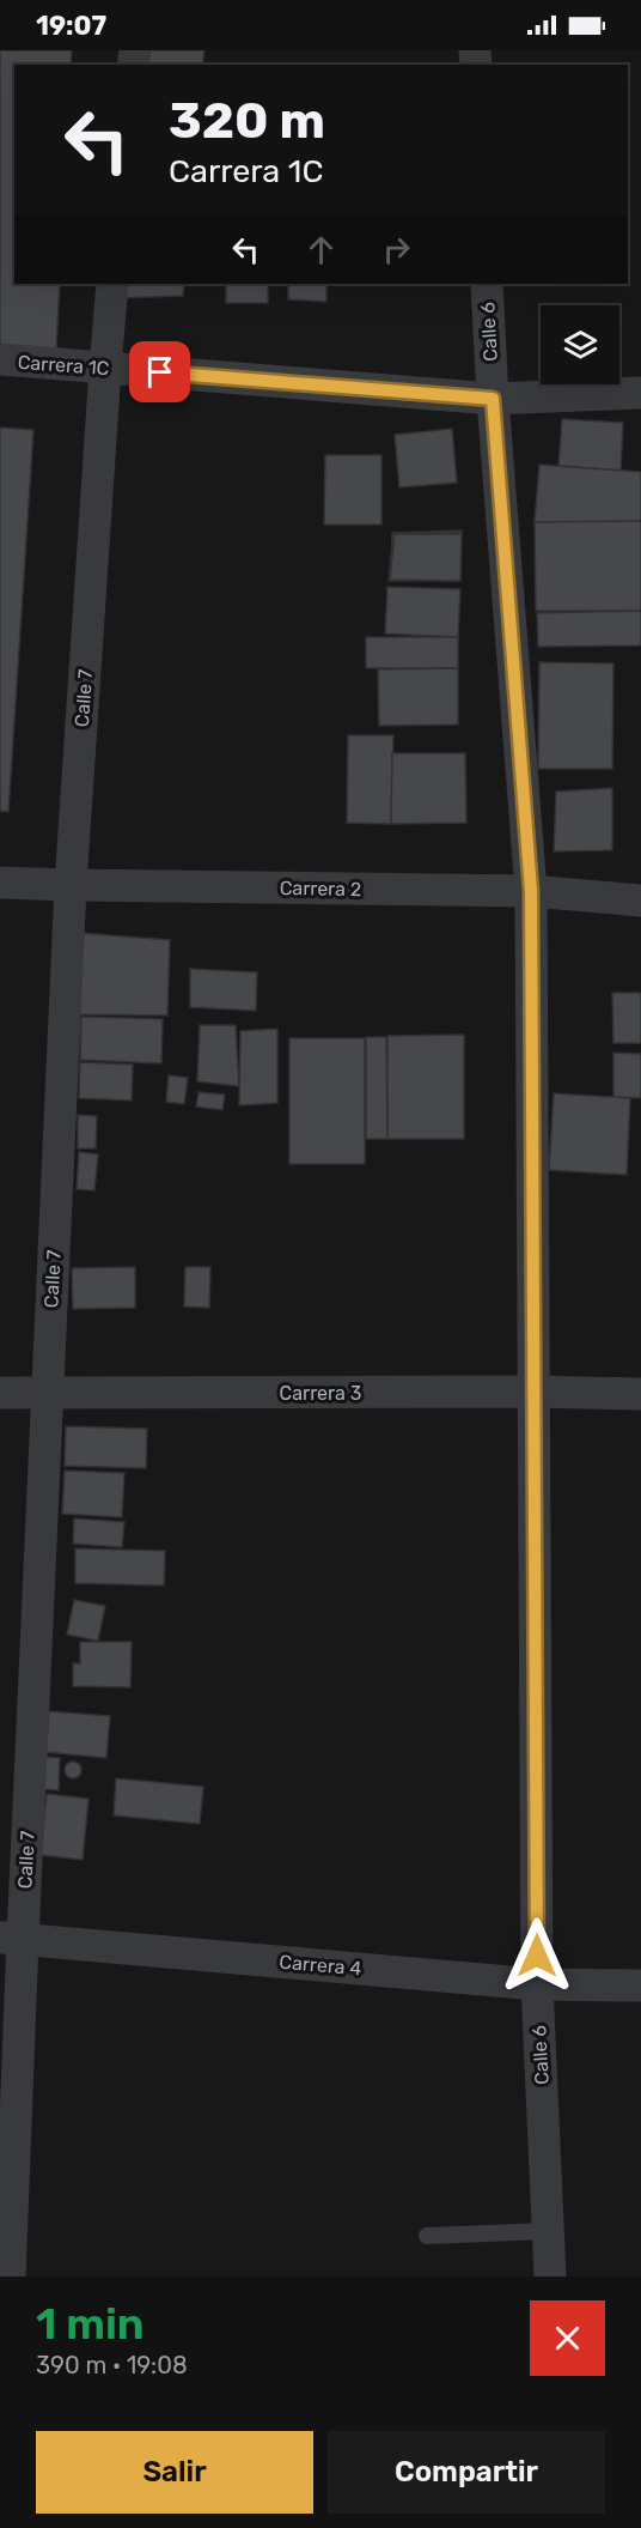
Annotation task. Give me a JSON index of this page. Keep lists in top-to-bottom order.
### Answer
{
  "streets": {
    "street": [
      "Calle 6",
      "Carrera 1C",
      "Calle 7",
      "Carrera 2",
      "Carrera 3",
      "Carrera 4"
    ]
  },
  "crossings": [
    ["Calle 6", "Carrera 1C"],
    ["Calle 6", "Carrera 2"],
    ["Calle 6", "Carrera 3"],
    ["Calle 6", "Carrera 4"],
    ["Carrera 1C", "Calle 7"],
    ["Calle 7", "Carrera 2"],
    ["Calle 7", "Carrera 3"],
    ["Calle 7", "Carrera 4"]
  ],
  "page": {
    "status": "19:07",
    "turn": ["320 m", "Carrera 1C"],
    "heading": ["1 min", "390 m · 19:08"],
    "buttons": ["Salir", "Compartir"]
  }
}
